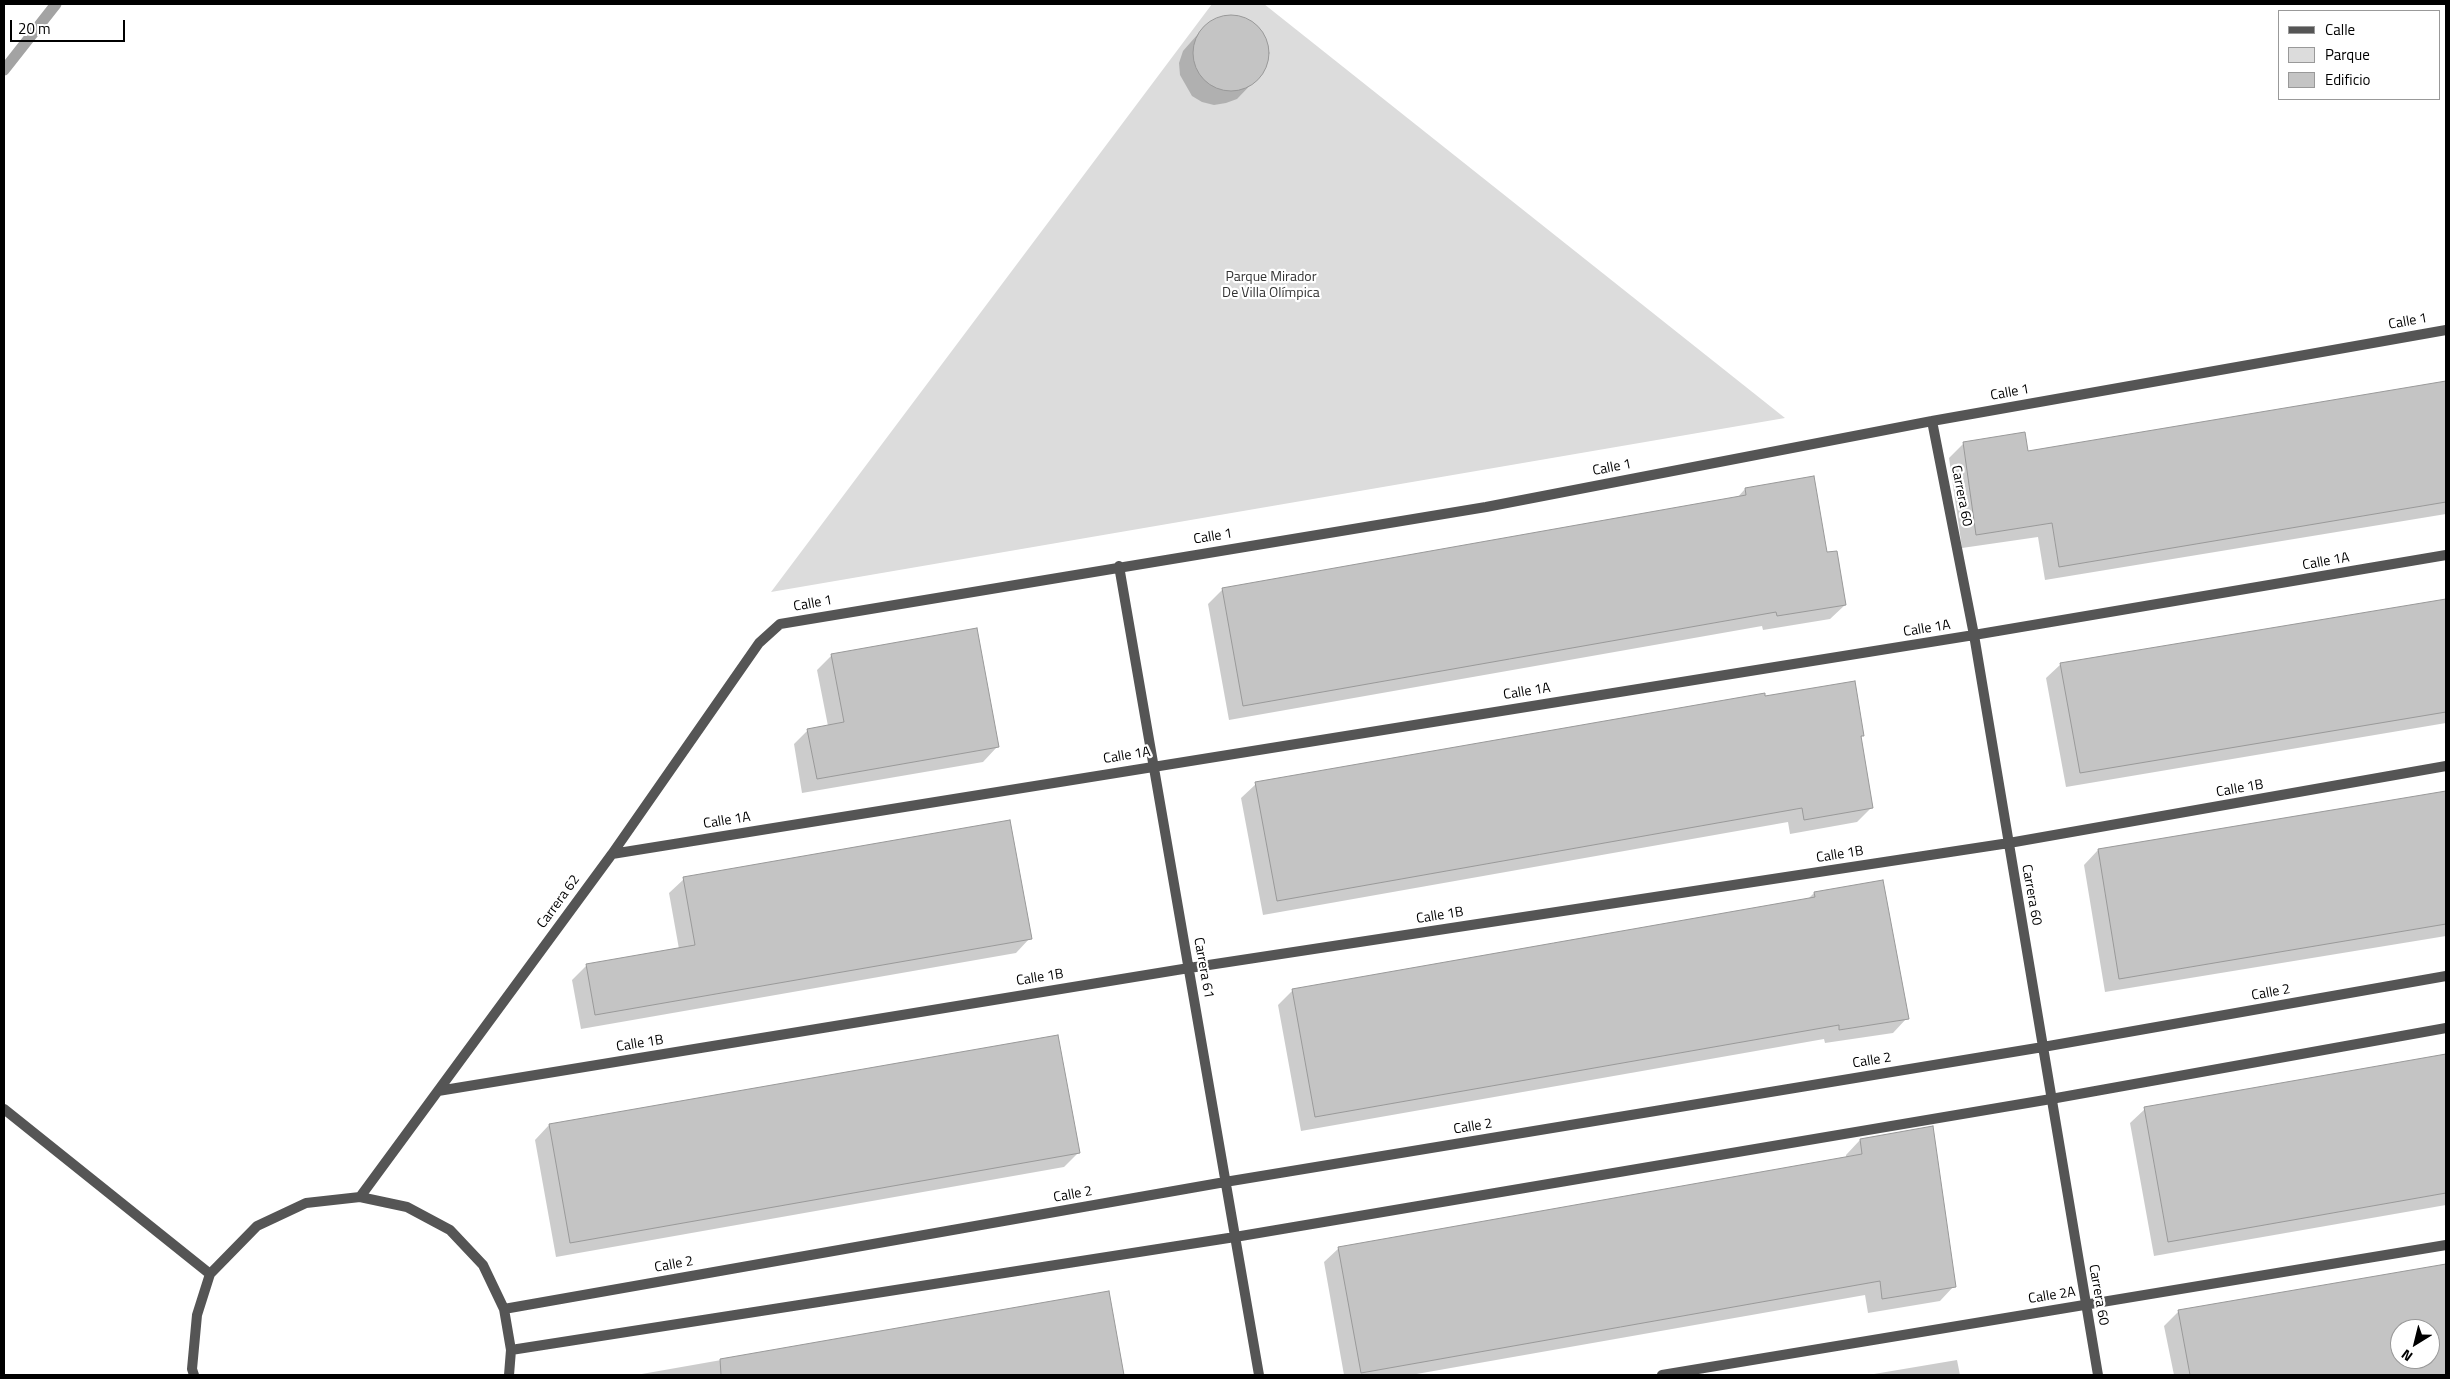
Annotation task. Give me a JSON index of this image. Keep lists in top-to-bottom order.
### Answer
{
  "streets": {
    "street": [
      "Calle 1",
      "Carrera 60",
      "Calle 1A",
      "Calle 1B",
      "Carrera 62",
      "Carrera 61",
      "Calle 2",
      "Calle 2A"
    ]
  },
  "crossings": [
    ["Calle 1", "Carrera 60"],
    ["Calle 1", "Carrera 62"],
    ["Calle 1", "Carrera 61"],
    ["Carrera 60", "Calle 1A"],
    ["Carrera 60", "Calle 1B"],
    ["Carrera 60", "Calle 2"],
    ["Carrera 60", "Calle 2A"],
    ["Calle 1A", "Carrera 62"],
    ["Calle 1A", "Carrera 61"],
    ["Calle 1B", "Carrera 62"],
    ["Calle 1B", "Carrera 61"],
    ["Carrera 61", "Calle 2"]
  ],
  "parks": ["Parque Mirador De Villa Olímpica"],
  "legend": ["Calle", "Parque", "Edificio"],
  "scale_bar": "20 m",
  "north": "bottom left"
}
